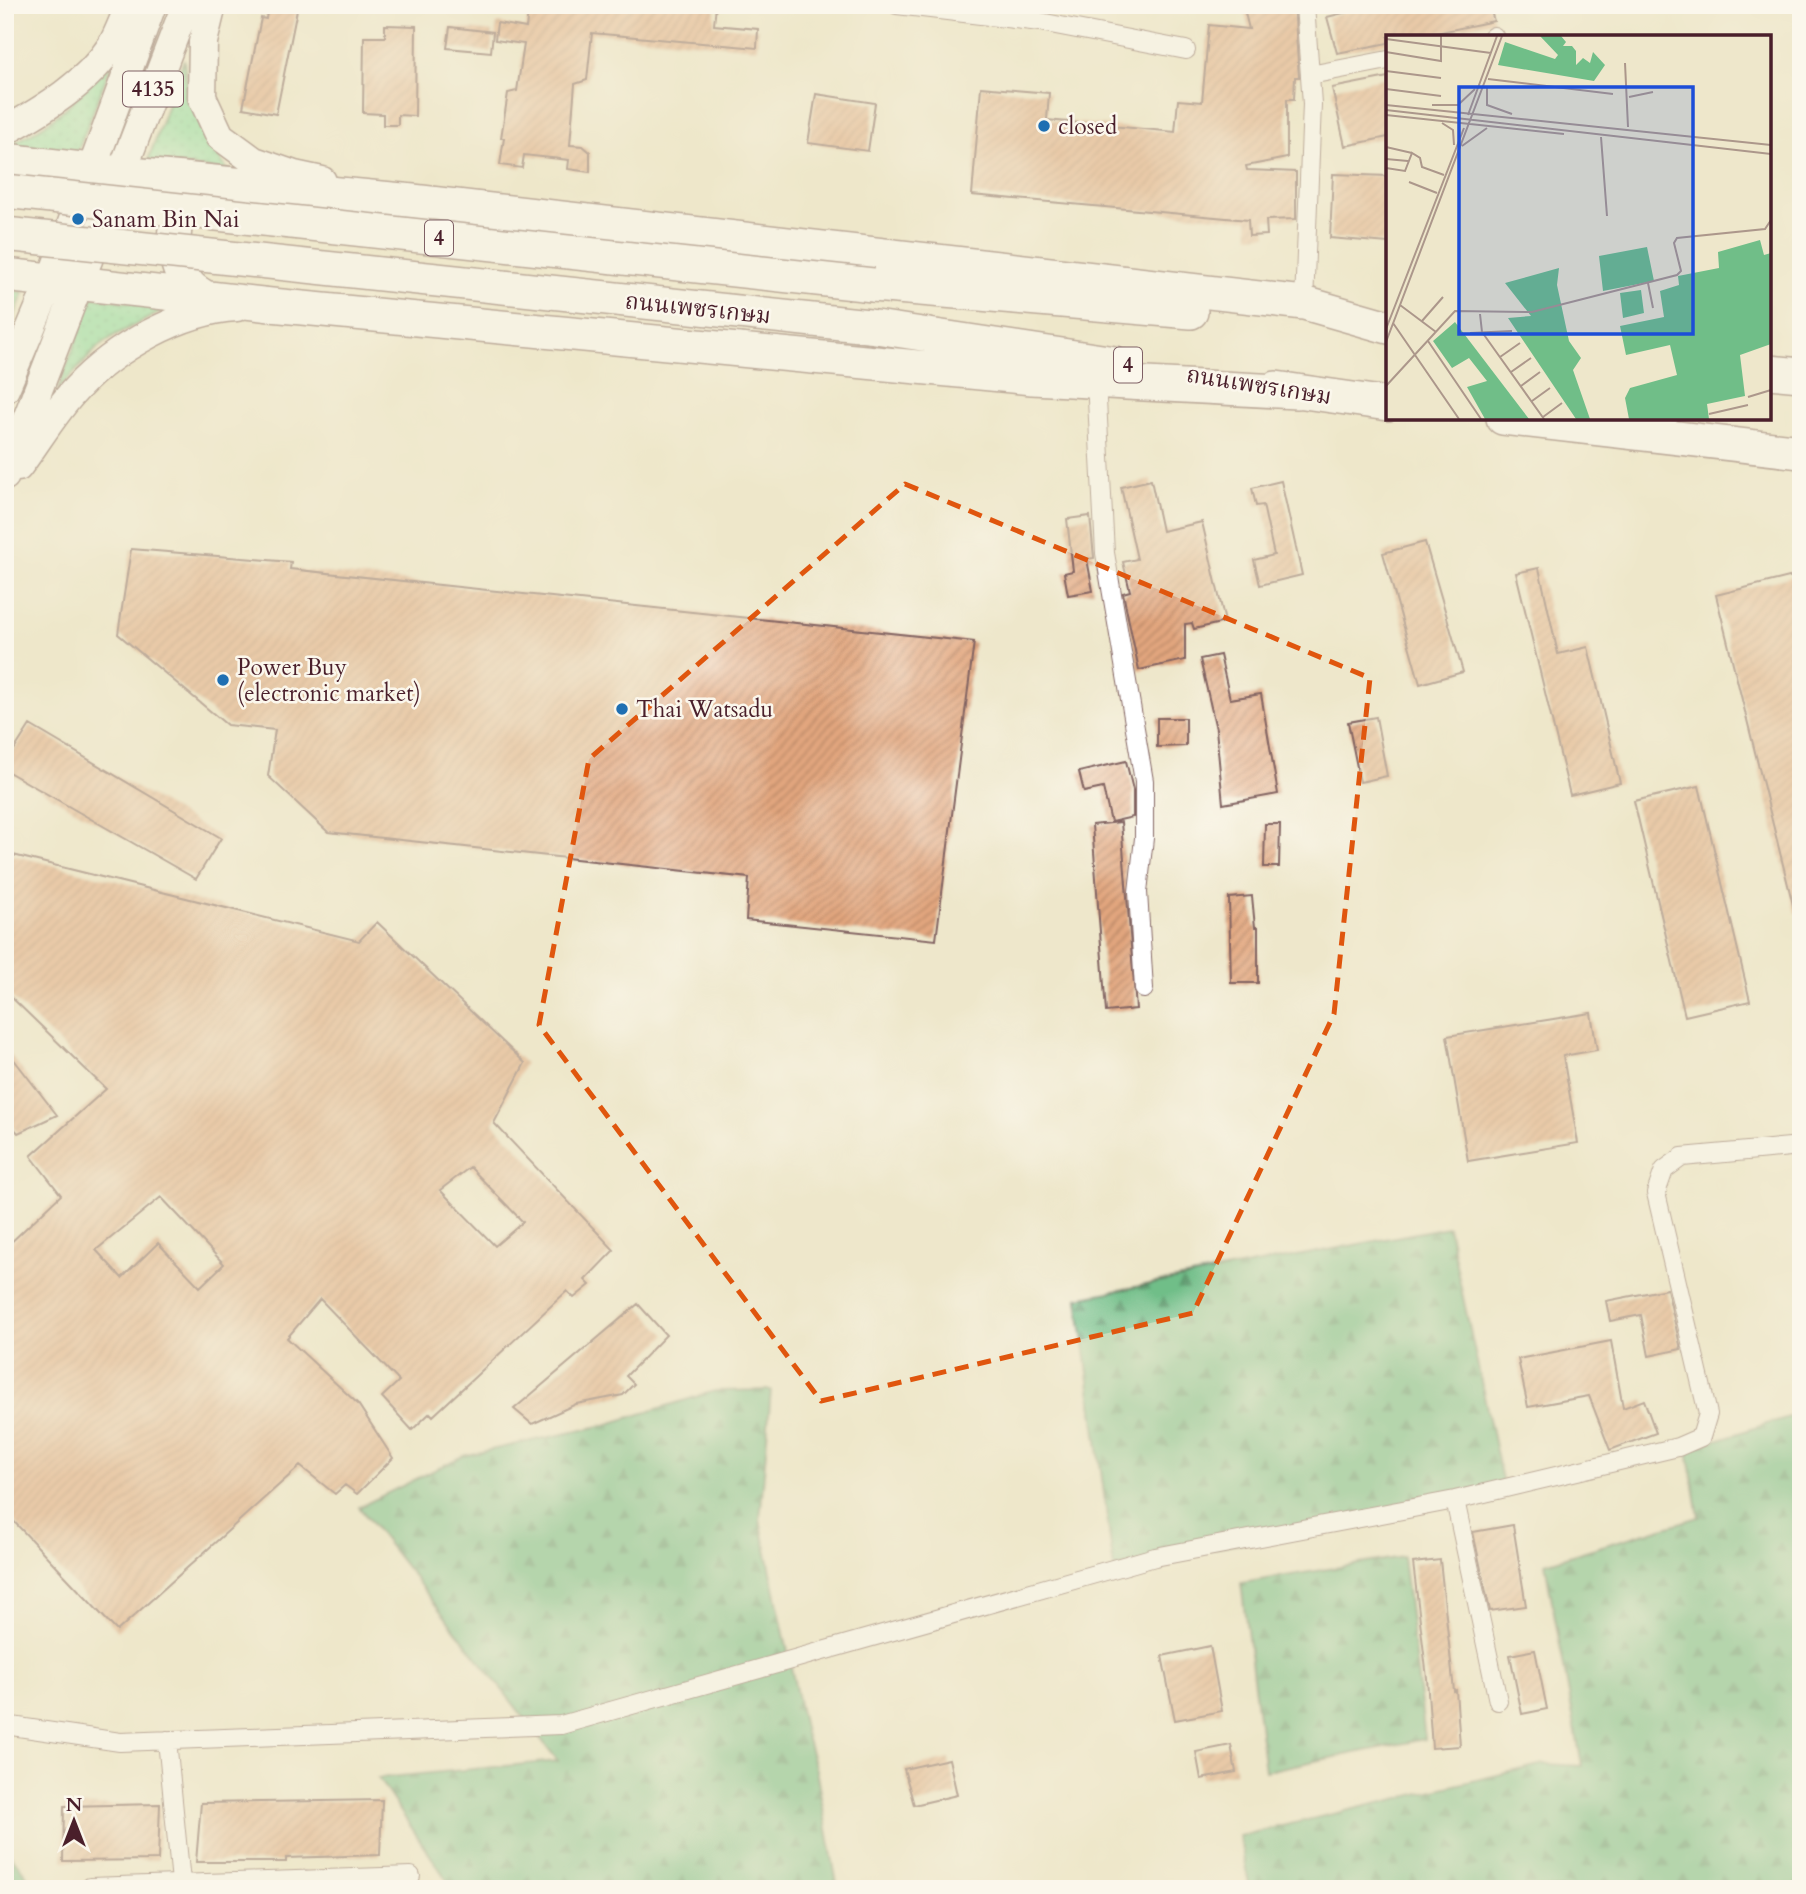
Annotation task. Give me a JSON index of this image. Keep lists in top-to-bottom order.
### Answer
{
  "streets": {
    "highway": ["4", "ถนนเพชรเกษม"],
    "main road": ["4135"]
  },
  "places": [
    "closed",
    "Sanam Bin Nai",
    "Power Buy (electronic market)",
    "Thai Watsadu"
  ],
  "north": "top"
}
